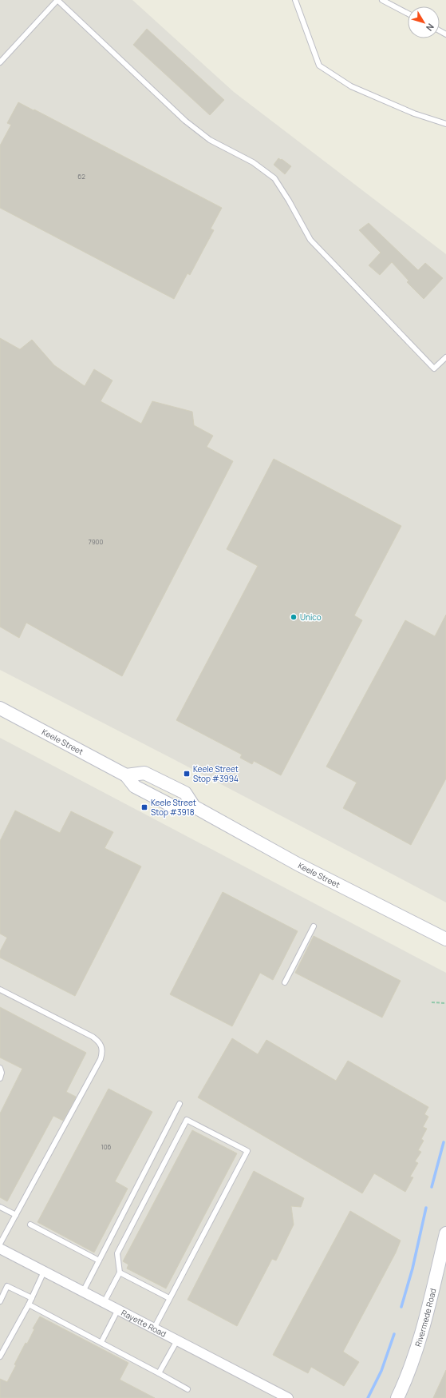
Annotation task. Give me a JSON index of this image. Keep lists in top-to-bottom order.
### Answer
{
  "streets": {
    "main road": ["Keele Street", "Rivermede Road"],
    "street": ["Rayette Road"]
  },
  "places": {
    "other": ["Unico"],
    "transit": ["Keele Street Stop #3994", "Keele Street Stop #3918"]
  },
  "house_numbers": ["62", "7900", "106"],
  "north": "bottom right"
}
